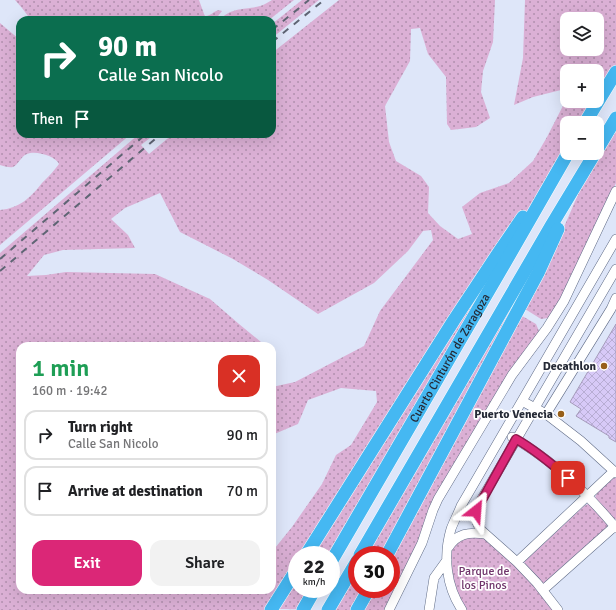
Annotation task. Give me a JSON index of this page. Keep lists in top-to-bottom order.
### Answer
{
  "streets": {
    "highway": ["Cuarto Cinturón de Zaragoza"]
  },
  "parks": ["Parque de los Pinos"],
  "places": ["Decathlon", "Puerto Venecia"],
  "page": {
    "map_buttons": ["+", "−"],
    "turn": ["90 m", "Calle San Nicolo"],
    "then": "Then",
    "heading": ["1 min", "160 m · 19:42"],
    "list": [
      {
        "name": "Turn right",
        "note": "Calle San Nicolo",
        "value": "90 m"
      },
      {
        "name": "Arrive at destination",
        "value": "70 m"
      }
    ],
    "buttons": ["Exit", "Share"],
    "speed": "22 km/h",
    "limit": "30"
  }
}
